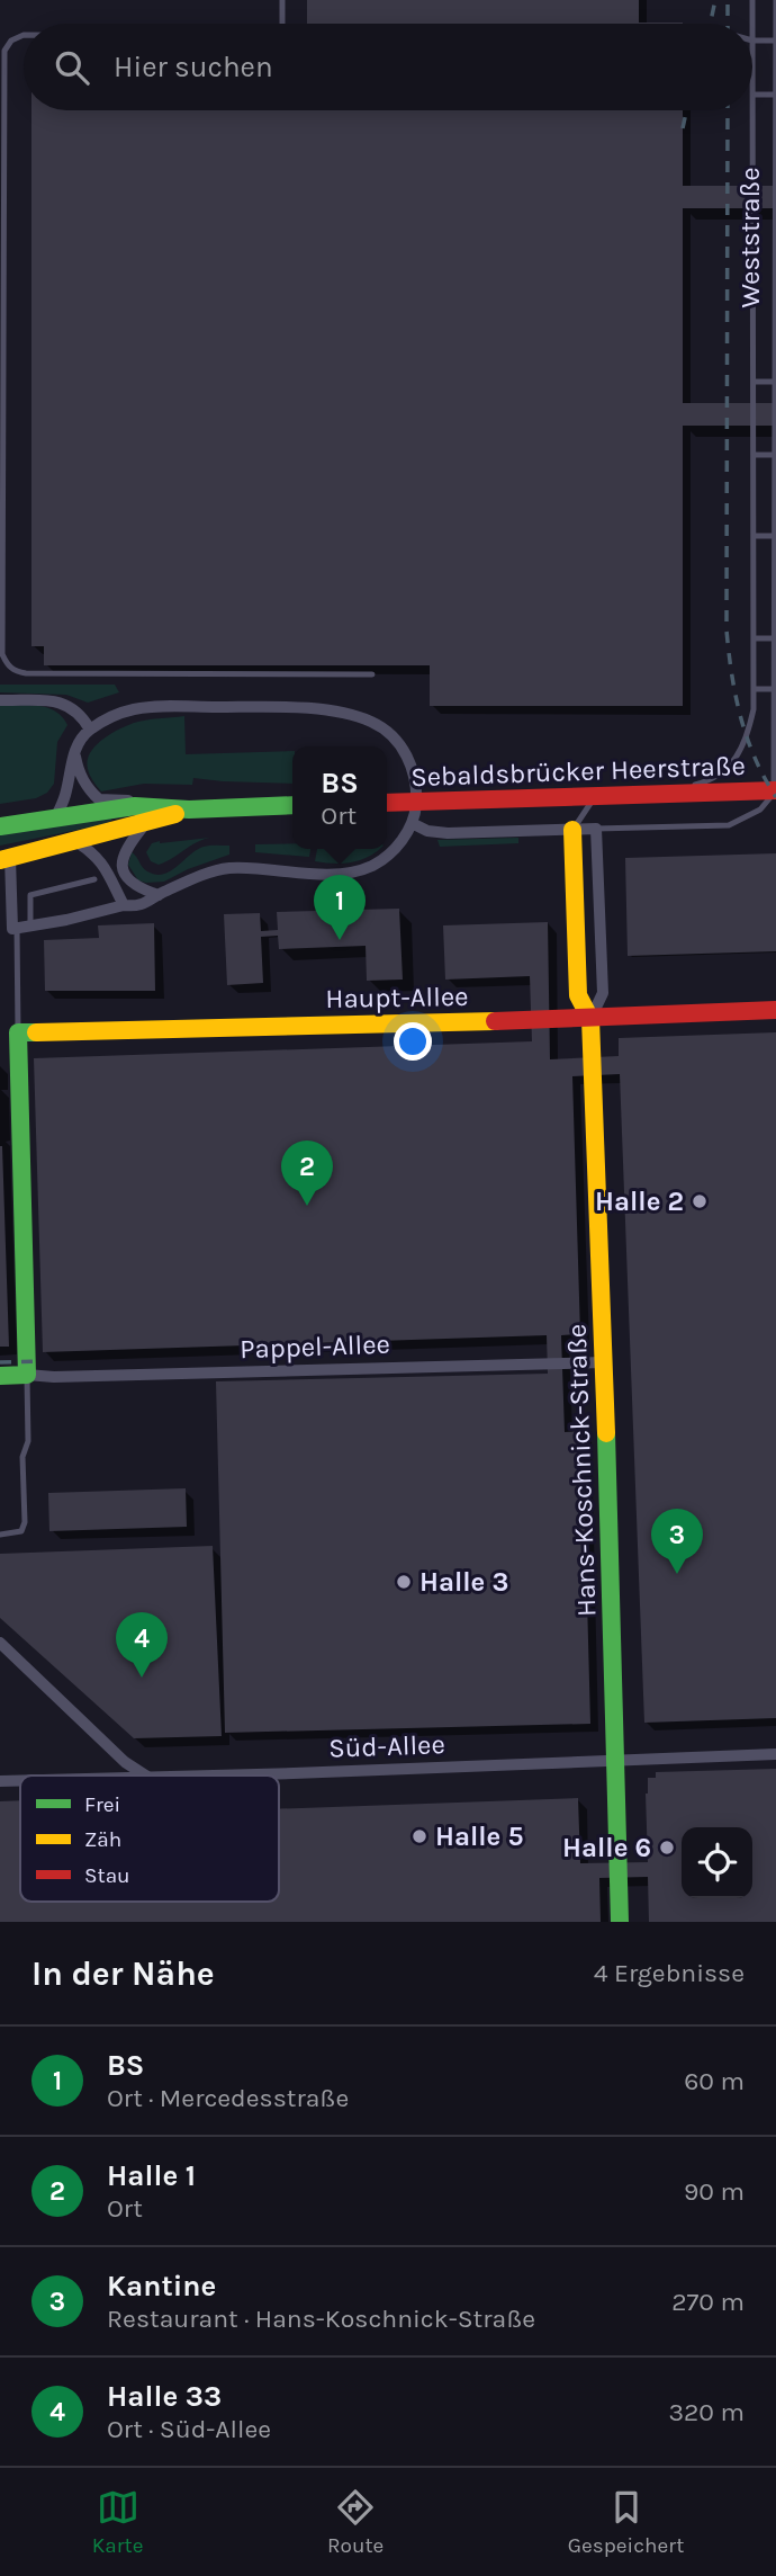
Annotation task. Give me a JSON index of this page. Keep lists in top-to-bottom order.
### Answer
{
  "streets": {
    "street": [
      "Sebaldsbrücker Heerstraße",
      "Haupt-Allee",
      "Pappel-Allee",
      "Hans-Koschnick-Straße",
      "Süd-Allee"
    ],
    "lane": ["Weststraße"]
  },
  "crossings": [
    ["Weststraße", "Hans-Koschnick-Straße"],
    ["Haupt-Allee", "Hans-Koschnick-Straße"],
    ["Pappel-Allee", "Hans-Koschnick-Straße"],
    ["Hans-Koschnick-Straße", "Süd-Allee"]
  ],
  "places": [
    "Halle 2",
    "Halle 3",
    "Halle 5",
    "Halle 6"
  ],
  "legend": ["Frei", "Zäh", "Stau"],
  "page": {
    "search": "Hier suchen",
    "popup": ["BS", "Ort"],
    "pins": [
      "1",
      "2",
      "3",
      "4"
    ],
    "heading": ["In der Nähe", "4 Ergebnisse"],
    "list": [
      {
        "mark": "1",
        "name": "BS",
        "note": "Ort · Mercedesstraße",
        "value": "60 m"
      },
      {
        "mark": "2",
        "name": "Halle 1",
        "note": "Ort",
        "value": "90 m"
      },
      {
        "mark": "3",
        "name": "Kantine",
        "note": "Restaurant · Hans-Koschnick-Straße",
        "value": "270 m"
      },
      {
        "mark": "4",
        "name": "Halle 33",
        "note": "Ort · Süd-Allee",
        "value": "320 m"
      }
    ],
    "nav": ["Karte", "Route", "Gespeichert"]
  }
}
